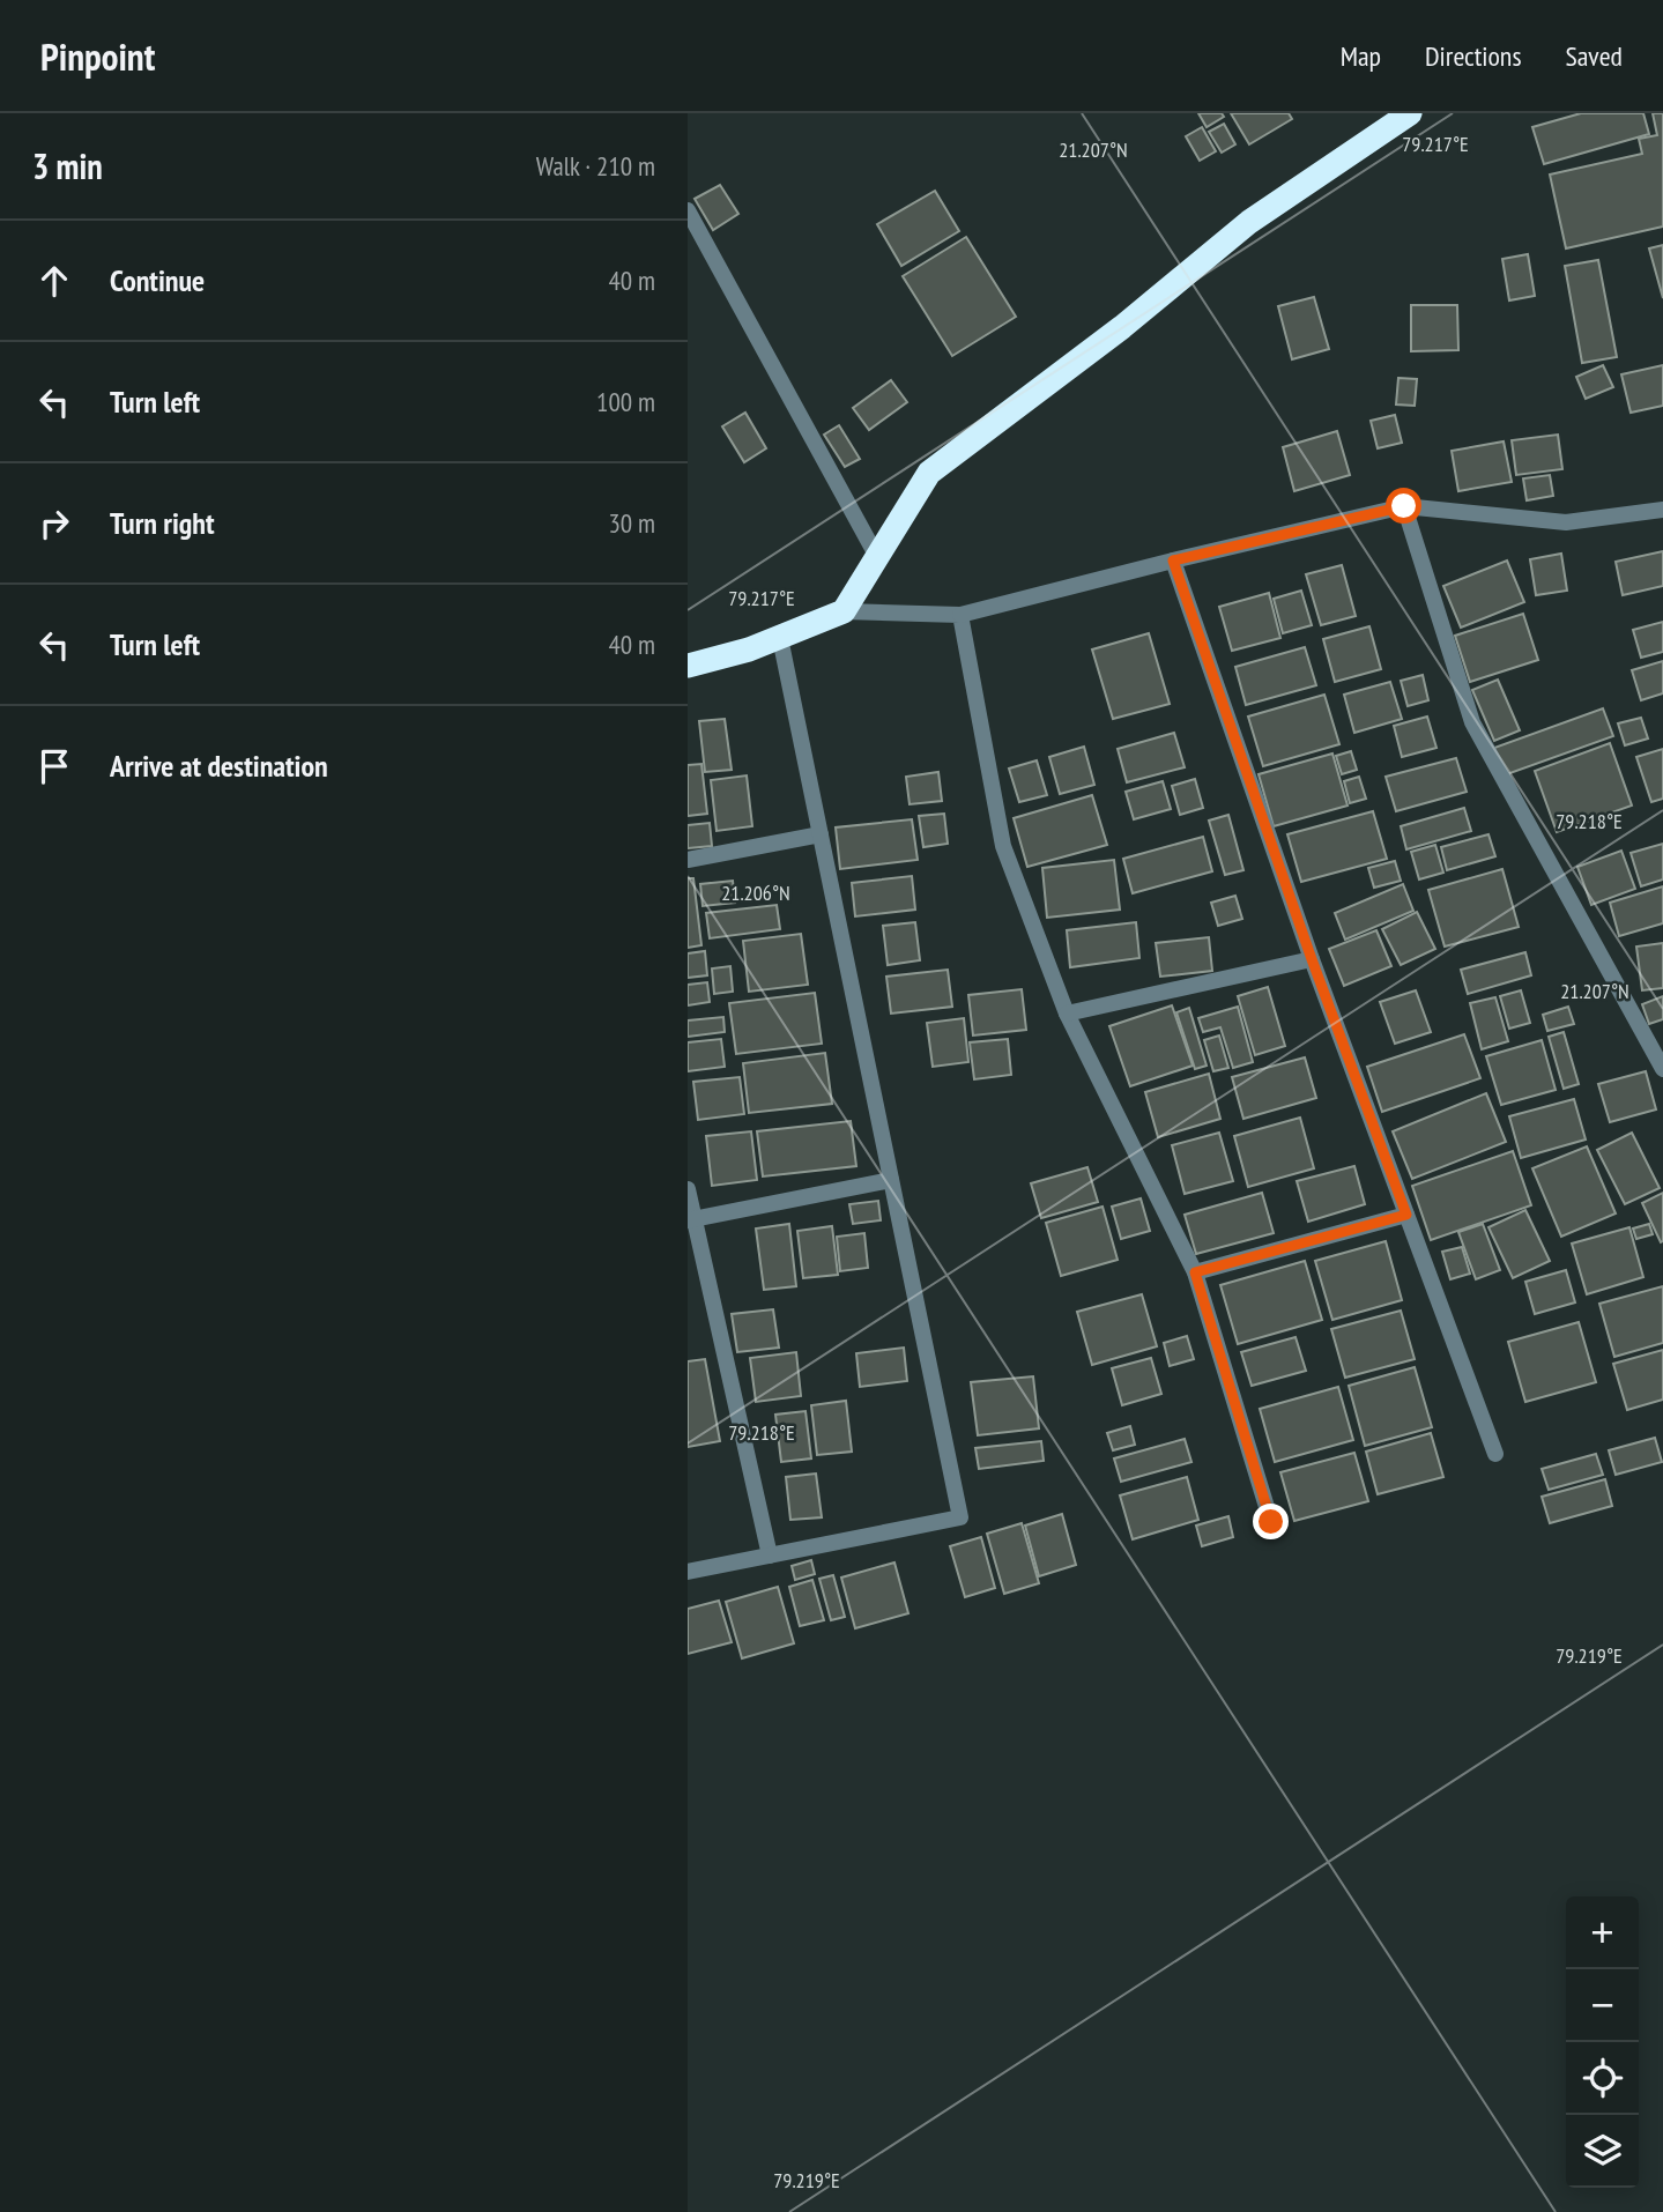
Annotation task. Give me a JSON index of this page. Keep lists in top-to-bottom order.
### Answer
{
  "page": {
    "header": "Pinpoint",
    "nav": ["Map", "Directions", "Saved"],
    "heading": ["3 min", "Walk · 210 m"],
    "list": [
      ["Continue", "40 m"],
      ["Turn left", "100 m"],
      ["Turn right", "30 m"],
      ["Turn left", "40 m"],
      "Arrive at destination"
    ],
    "map_buttons": ["+", "−"]
  },
  "coordinates": [
    "79.217°E",
    "21.207°N",
    "79.218°E",
    "21.206°N",
    "79.219°E"
  ]
}
